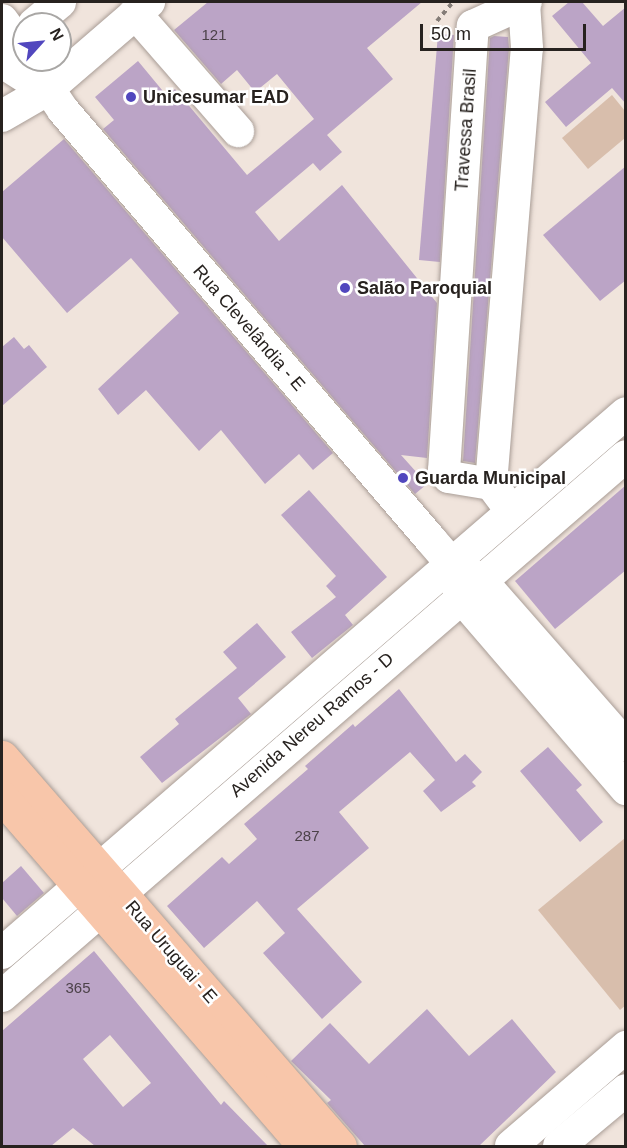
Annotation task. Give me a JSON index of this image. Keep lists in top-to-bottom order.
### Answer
{
  "streets": {
    "main road": ["Rua Uruguai - E"],
    "street": ["Travessa Brasil", "Rua Clevelândia - E", "Avenida Nereu Ramos - D"]
  },
  "crossings": [
    ["Rua Clevelândia - E", "Avenida Nereu Ramos - D"],
    ["Avenida Nereu Ramos - D", "Rua Uruguai - E"]
  ],
  "places": ["Unicesumar EAD", "Salão Paroquial", "Guarda Municipal"],
  "house_numbers": ["121", "287", "365"],
  "scale_bar": "50 m",
  "north": "top right"
}
